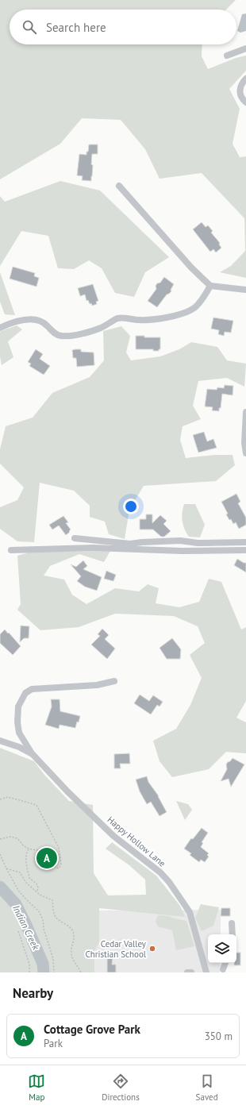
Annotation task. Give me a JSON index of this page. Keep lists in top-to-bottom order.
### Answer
{
  "streets": {
    "street": ["Happy Hollow Lane"]
  },
  "water": ["Indian Creek"],
  "places": ["Cedar Valley Christian School"],
  "page": {
    "search": "Search here",
    "pins": "A",
    "heading": "Nearby",
    "list": [
      {
        "mark": "A",
        "name": "Cottage Grove Park",
        "note": "Park",
        "value": "350 m"
      }
    ],
    "nav": ["Map", "Directions", "Saved"]
  }
}
